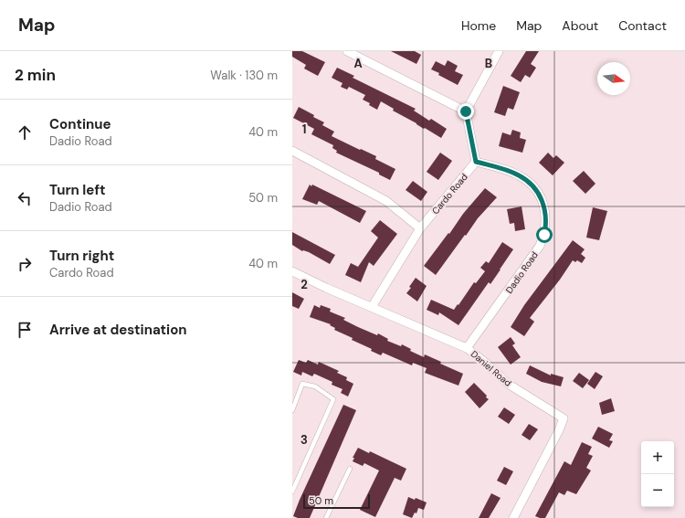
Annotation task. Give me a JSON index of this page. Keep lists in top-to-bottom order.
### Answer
{
  "streets": {
    "street": ["Cardo Road", "Dadio Road", "Daniel Road"]
  },
  "crossings": [
    ["Cardo Road", "Dadio Road"],
    ["Cardo Road", "Daniel Road"],
    ["Dadio Road", "Daniel Road"]
  ],
  "scale_bar": "50 m",
  "north": "right",
  "page": {
    "header": "Map",
    "nav": [
      "Home",
      "Map",
      "About",
      "Contact"
    ],
    "heading": ["2 min", "Walk · 130 m"],
    "list": [
      ["Continue", "Dadio Road", "40 m"],
      ["Turn left", "Dadio Road", "50 m"],
      ["Turn right", "Cardo Road", "40 m"],
      "Arrive at destination"
    ],
    "map_buttons": ["+", "−"],
    "scale": "50 m"
  },
  "grid": {
    "columns": ["A", "B"],
    "rows": ["1", "2", "3"]
  }
}
